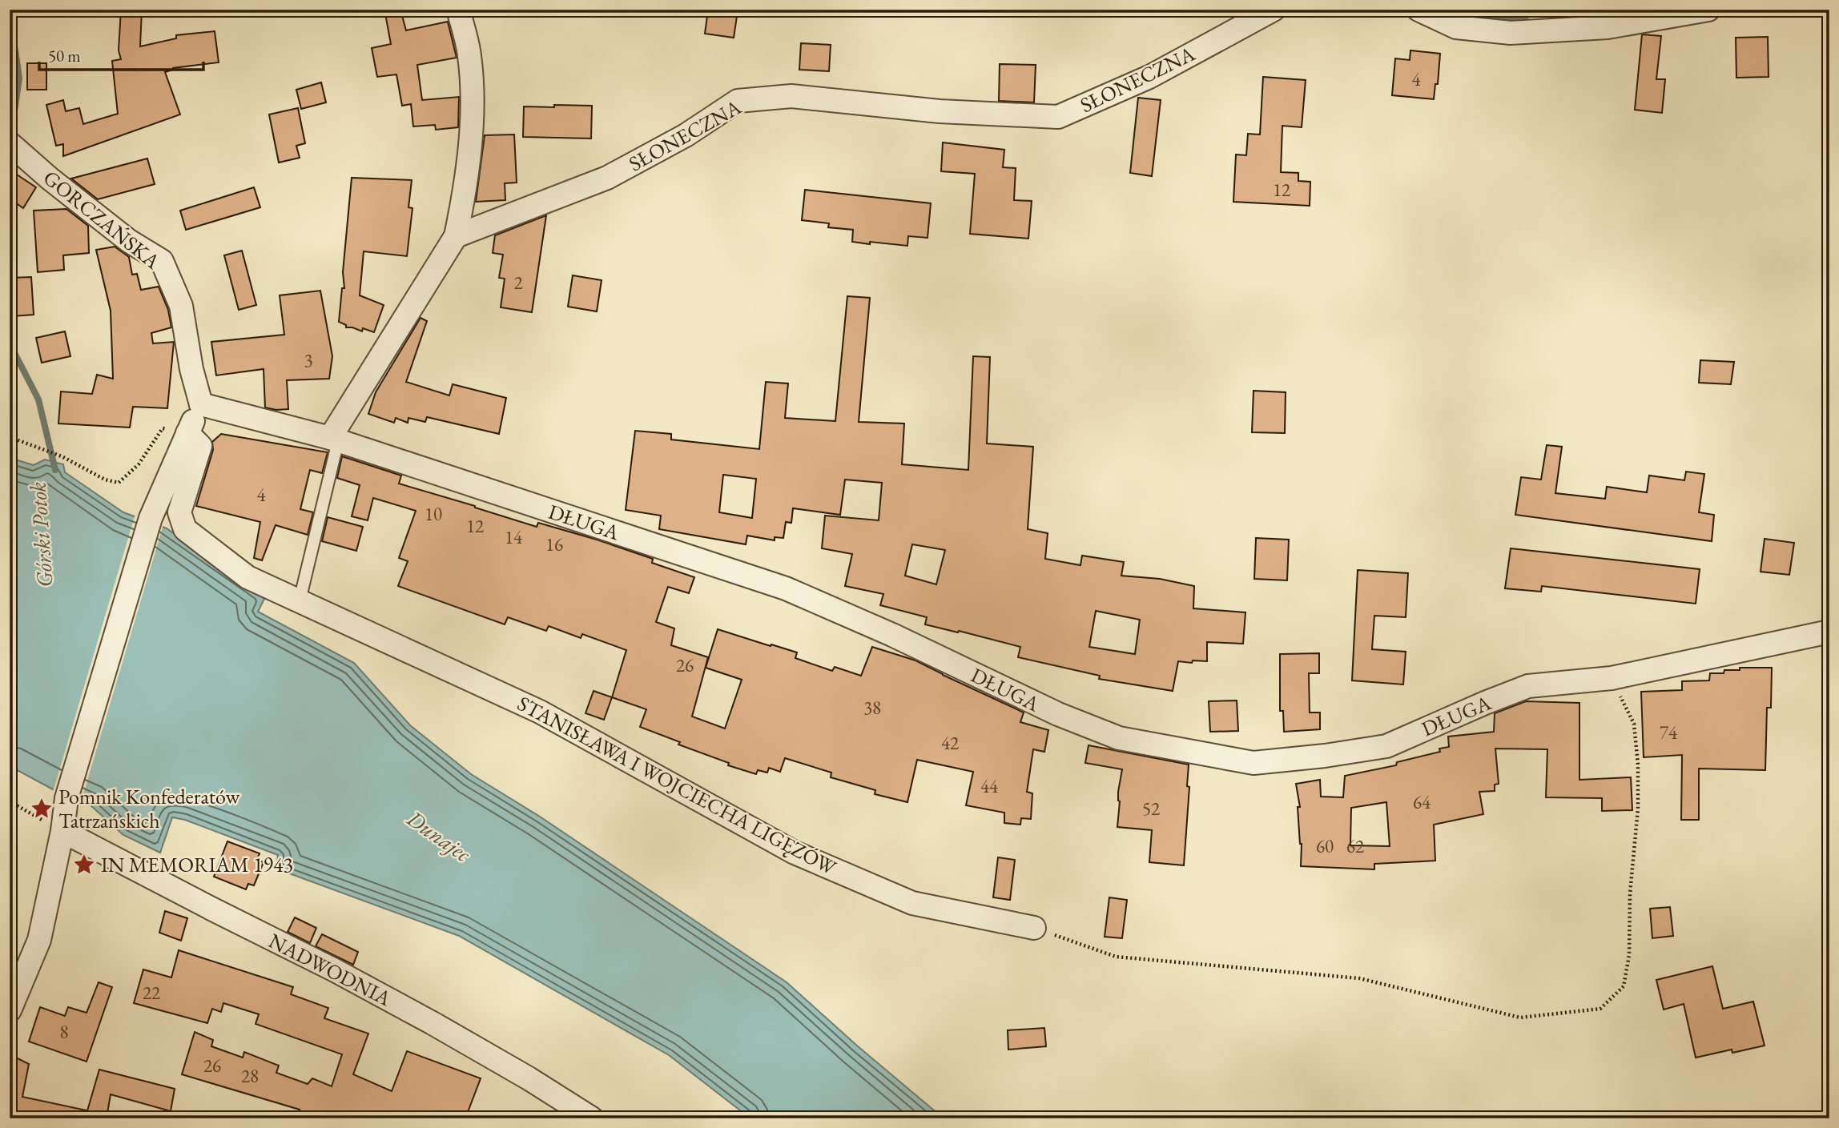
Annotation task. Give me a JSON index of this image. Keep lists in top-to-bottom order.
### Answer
{
  "streets": {
    "street": [
      "SŁONECZNA",
      "GORCZAŃSKA",
      "DŁUGA",
      "STANISŁAWA I WOJCIECHA LIGĘZÓW",
      "NADWODNIA"
    ]
  },
  "crossings": [
    ["GORCZAŃSKA", "DŁUGA"]
  ],
  "water": ["Górski Potok", "Dunajec"],
  "places": {
    "place": ["Pomnik Konfederatów Tatrzańskich", "IN MEMORIAM 1943"]
  },
  "house_numbers": [
    "4",
    "12",
    "2",
    "3",
    "4",
    "10",
    "12",
    "14",
    "16",
    "26",
    "38",
    "74",
    "42",
    "44",
    "64",
    "52",
    "60",
    "62",
    "22",
    "8",
    "26",
    "28"
  ],
  "scale_bar": "50 m"
}
